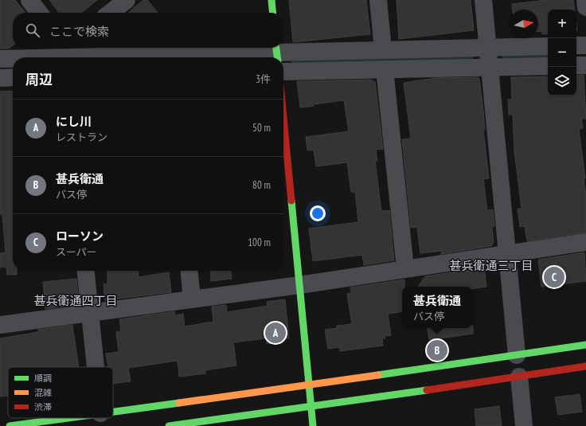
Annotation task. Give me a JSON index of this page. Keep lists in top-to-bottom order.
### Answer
{
  "districts": ["甚兵衛通三丁目", "甚兵衛通四丁目"],
  "legend": ["順調", "混雑", "渋滞"],
  "north": "right",
  "page": {
    "map_buttons": ["+", "−"],
    "search": "ここで検索",
    "heading": ["周辺", "3件"],
    "list": [
      {
        "mark": "A",
        "name": "にし川",
        "note": "レストラン",
        "value": "50 m"
      },
      {
        "mark": "B",
        "name": "甚兵衛通",
        "note": "バス停",
        "value": "80 m"
      },
      {
        "mark": "C",
        "name": "ローソン",
        "note": "スーパー",
        "value": "100 m"
      }
    ],
    "pins": ["C", "A", "B"],
    "popup": ["甚兵衛通", "バス停"]
  }
}
